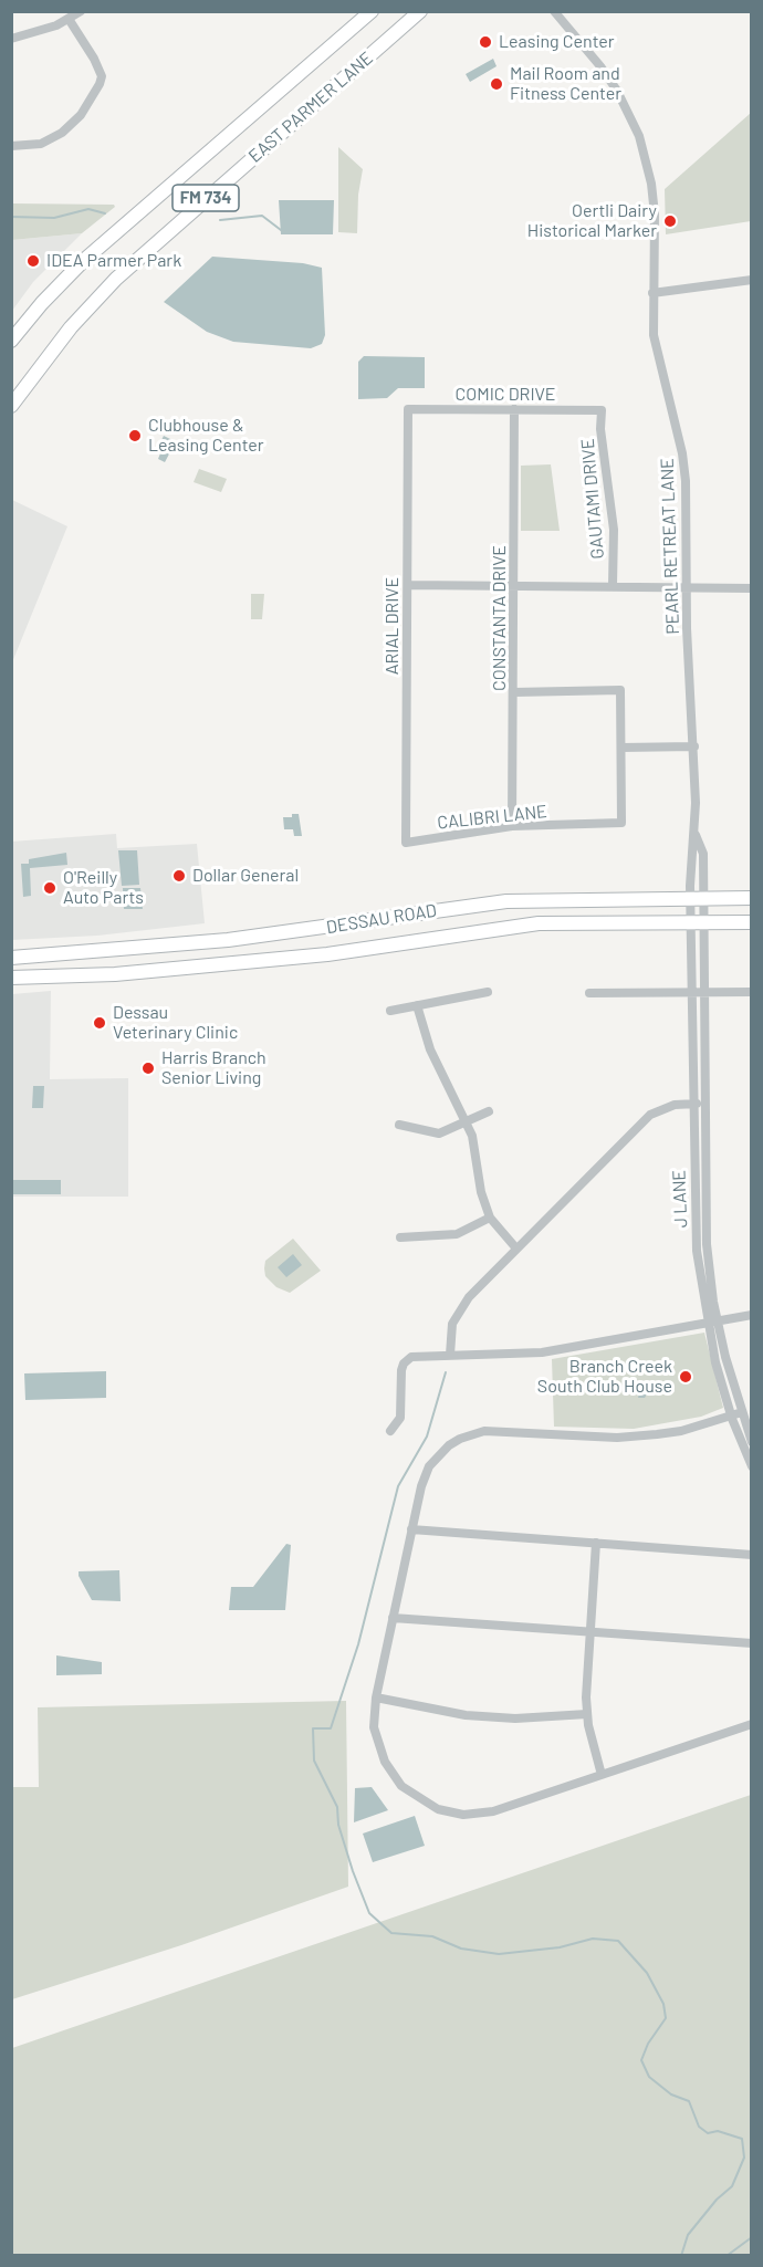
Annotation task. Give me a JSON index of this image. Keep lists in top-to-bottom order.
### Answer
{
  "streets": {
    "main road": ["EAST PARMER LANE", "FM 734", "DESSAU ROAD"],
    "street": [
      "COMIC DRIVE",
      "GAUTAMI DRIVE",
      "PEARL RETREAT LANE",
      "CONSTANTA DRIVE",
      "ARIAL DRIVE",
      "CALIBRI LANE",
      "J LANE"
    ]
  },
  "crossings": [
    ["COMIC DRIVE", "GAUTAMI DRIVE"],
    ["COMIC DRIVE", "CONSTANTA DRIVE"],
    ["COMIC DRIVE", "ARIAL DRIVE"],
    ["PEARL RETREAT LANE", "DESSAU ROAD"],
    ["CONSTANTA DRIVE", "CALIBRI LANE"],
    ["ARIAL DRIVE", "CALIBRI LANE"],
    ["DESSAU ROAD", "J LANE"]
  ],
  "places": [
    "Leasing Center",
    "Mail Room and Fitness Center",
    "Oertli Dairy Historical Marker",
    "IDEA Parmer Park",
    "Clubhouse & Leasing Center",
    "Dollar General",
    "O'Reilly Auto Parts",
    "Dessau Veterinary Clinic",
    "Harris Branch Senior Living",
    "Branch Creek South Club House"
  ]
}
